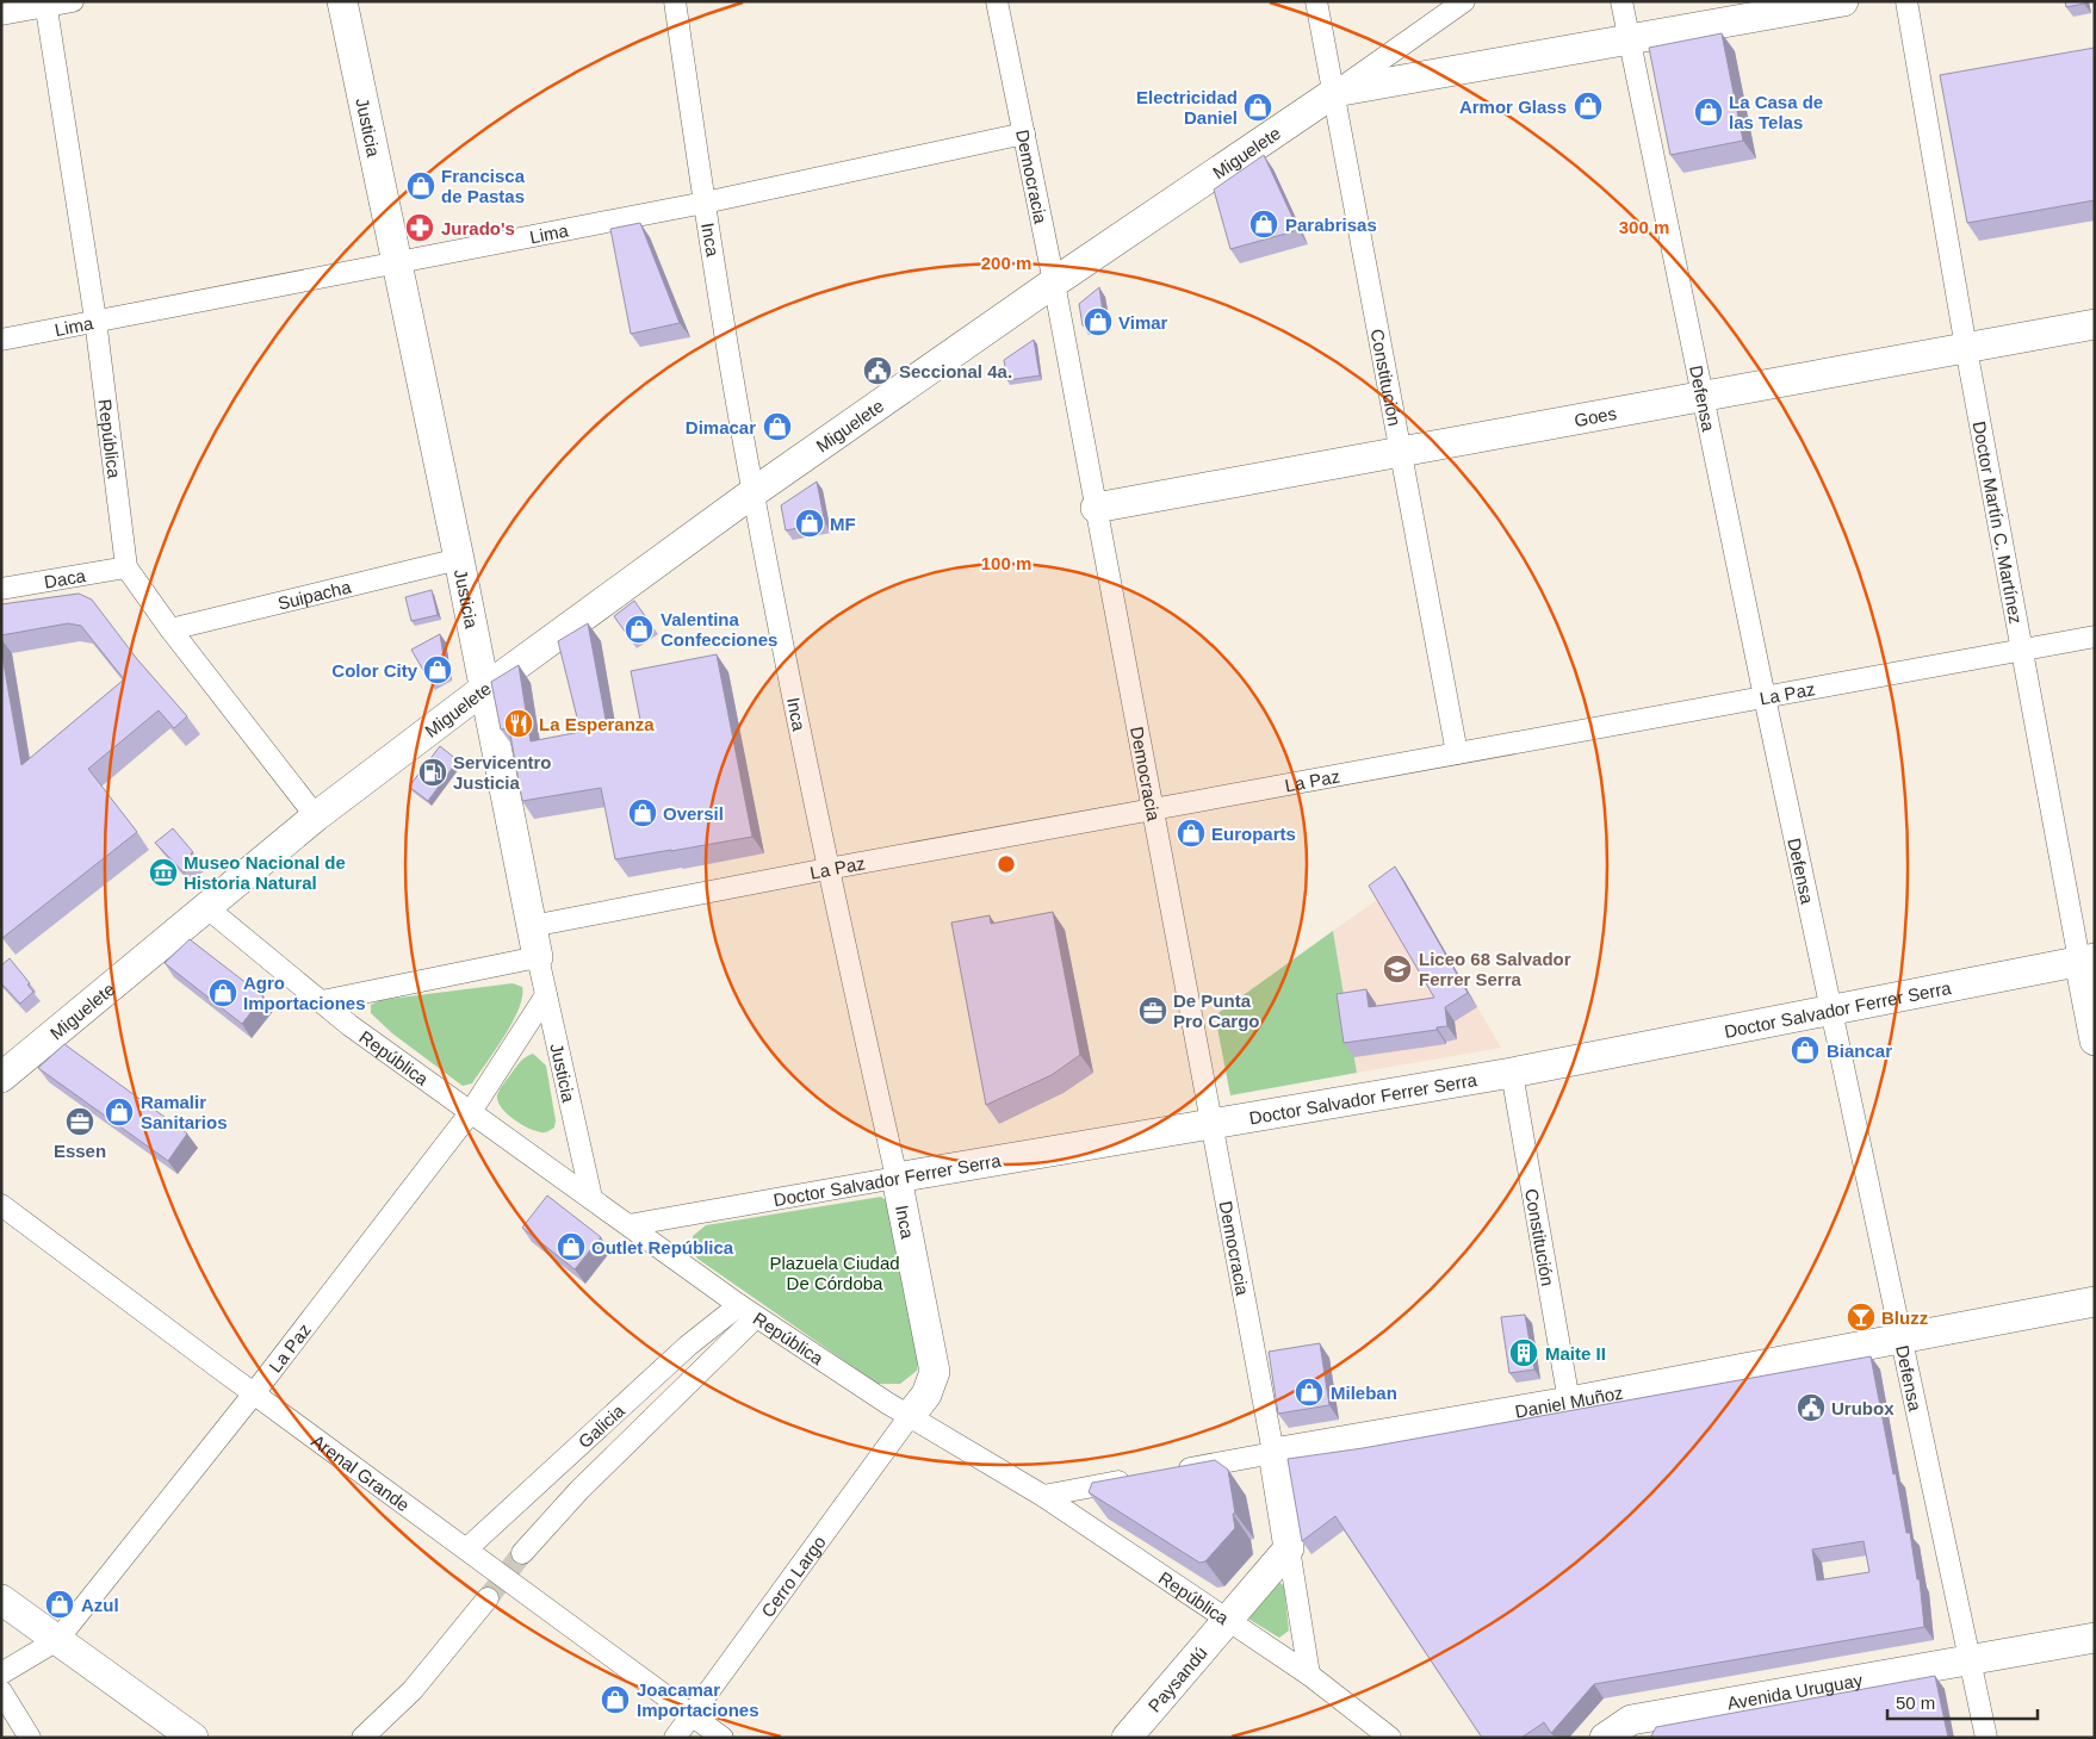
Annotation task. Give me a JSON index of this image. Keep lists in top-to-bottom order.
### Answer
{
  "streets": {
    "street": [
      "Justicia",
      "Miguelete",
      "Democracia",
      "Lima",
      "Inca",
      "Constitución",
      "Defensa",
      "Goes",
      "República",
      "Doctor Martín C. Martínez",
      "Daca",
      "Suipacha",
      "La Paz",
      "Doctor Salvador Ferrer Serra",
      "Daniel Muñoz",
      "Galicia",
      "Arenal Grande",
      "Cerro Largo",
      "Paysandú",
      "Avenida Uruguay"
    ]
  },
  "crossings": [
    ["Justicia", "Miguelete"],
    ["Justicia", "Lima"],
    ["Justicia", "República"],
    ["Justicia", "Suipacha"],
    ["Justicia", "La Paz"],
    ["Miguelete", "Democracia"],
    ["Miguelete", "Inca"],
    ["Miguelete", "Constitución"],
    ["Miguelete", "Defensa"],
    ["Miguelete", "República"],
    ["Democracia", "Lima"],
    ["Democracia", "Goes"],
    ["Democracia", "República"],
    ["Democracia", "La Paz"],
    ["Democracia", "Doctor Salvador Ferrer Serra"],
    ["Democracia", "Daniel Muñoz"],
    ["Lima", "Inca"],
    ["Lima", "República"],
    ["Inca", "República"],
    ["Inca", "La Paz"],
    ["Inca", "Doctor Salvador Ferrer Serra"],
    ["Inca", "Cerro Largo"],
    ["Constitución", "Goes"],
    ["Constitución", "La Paz"],
    ["Constitución", "Doctor Salvador Ferrer Serra"],
    ["Constitución", "Daniel Muñoz"],
    ["Defensa", "Goes"],
    ["Defensa", "La Paz"],
    ["Defensa", "Doctor Salvador Ferrer Serra"],
    ["Defensa", "Daniel Muñoz"],
    ["Defensa", "Avenida Uruguay"],
    ["Goes", "Doctor Martín C. Martínez"],
    ["República", "Daca"],
    ["República", "Suipacha"],
    ["República", "La Paz"],
    ["República", "Doctor Salvador Ferrer Serra"],
    ["República", "Galicia"],
    ["República", "Cerro Largo"],
    ["República", "Paysandú"],
    ["Doctor Martín C. Martínez", "La Paz"],
    ["Doctor Martín C. Martínez", "Doctor Salvador Ferrer Serra"],
    ["La Paz", "Arenal Grande"],
    ["Galicia", "Arenal Grande"],
    ["Arenal Grande", "Cerro Largo"]
  ],
  "parks": ["Plazuela Ciudad De Córdoba"],
  "places": {
    "shop": [
      "Armor Glass",
      "Electricidad Daniel",
      "La Casa de las Telas",
      "Francisca de Pastas",
      "Parabrisas",
      "Vimar",
      "Dimacar",
      "MF",
      "Valentina Confecciones",
      "Color City",
      "Oversil",
      "Europarts",
      "Agro Importaciones",
      "Biancar",
      "Ramalir Sanitarios",
      "Outlet República",
      "Mileban",
      "Azul",
      "Joacamar Importaciones"
    ],
    "pharmacy": ["Jurado's"],
    "public building": ["Seccional 4a.", "Urubox"],
    "restaurant": ["La Esperanza"],
    "fuel station": ["Servicentro Justicia"],
    "museum": ["Museo Nacional de Historia Natural"],
    "school or university": ["Liceo 68 Salvador Ferrer Serra"],
    "office": ["De Punta Pro Cargo", "Essen"],
    "bar": ["Bluzz"],
    "building": ["Maite II"]
  },
  "scale_bar": "50 m",
  "rings": ["300 m", "200 m", "100 m"]
}
